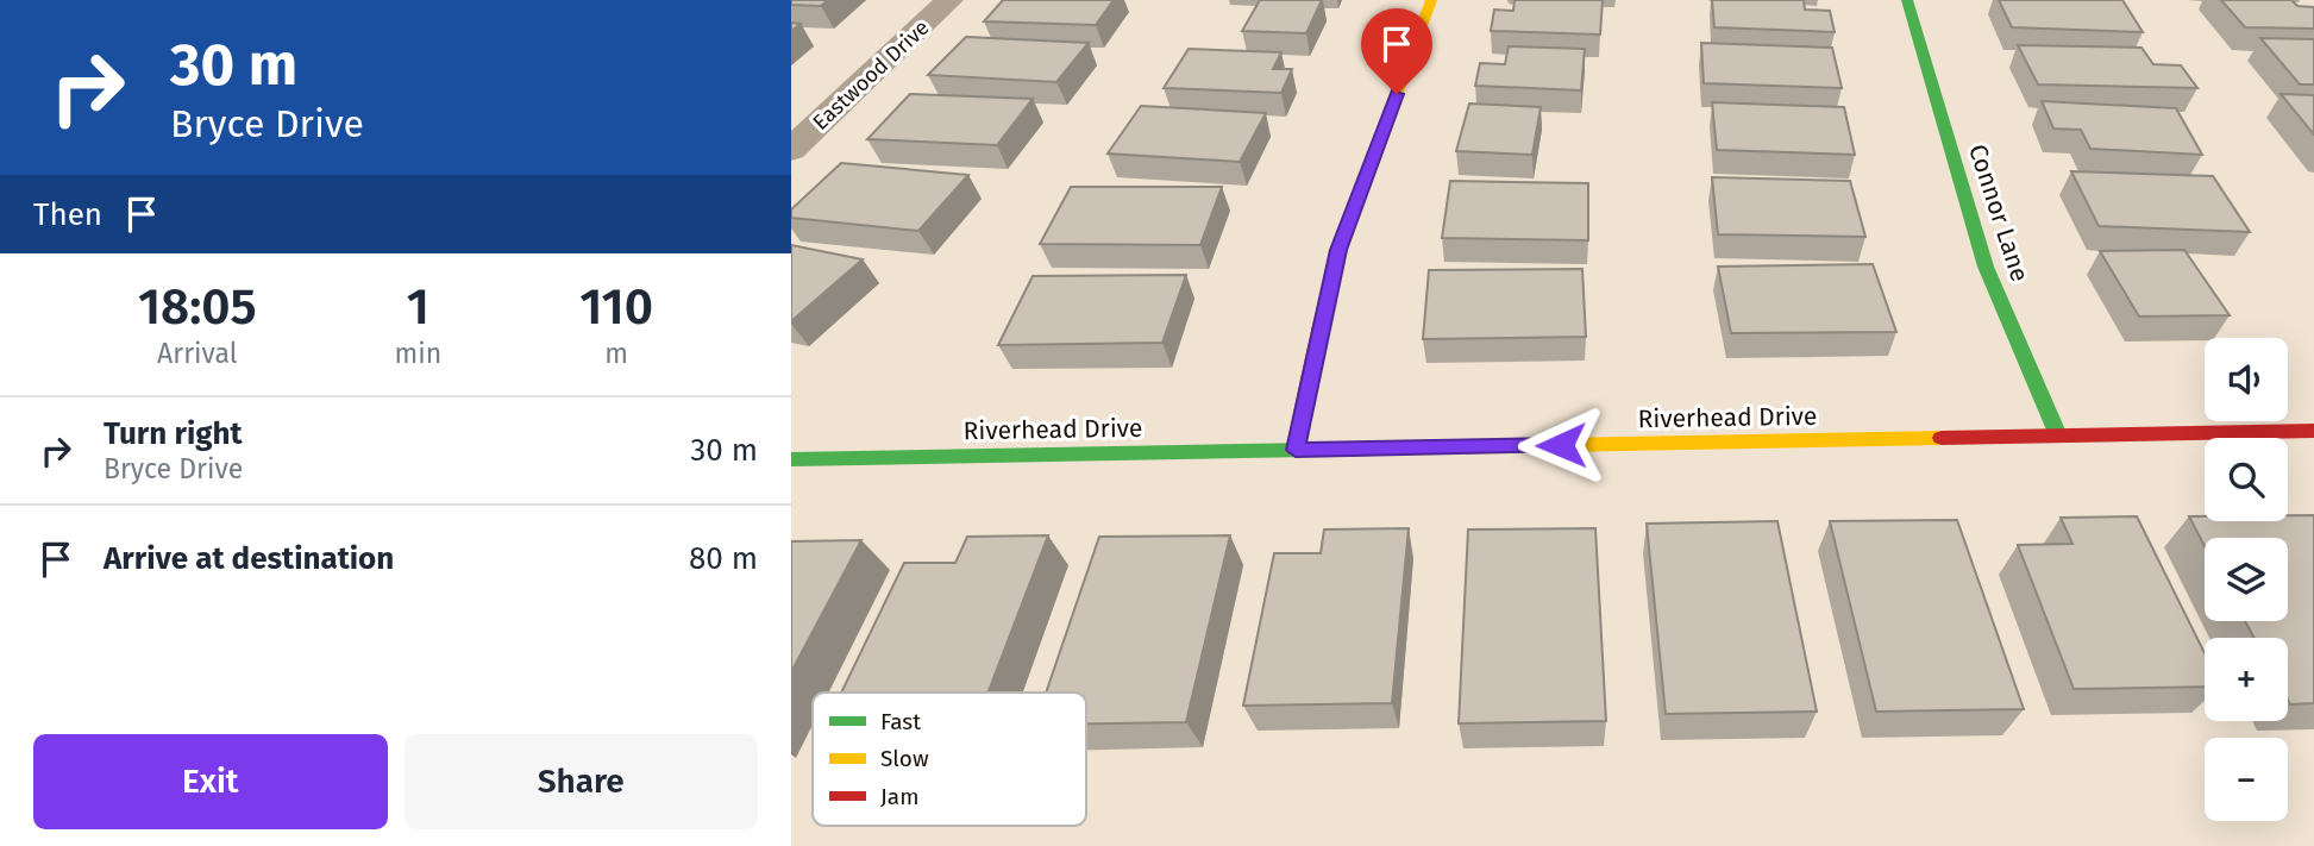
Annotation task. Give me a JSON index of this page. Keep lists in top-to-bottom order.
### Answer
{
  "streets": {
    "street": ["Eastwood Drive", "Connor Lane", "Riverhead Drive"]
  },
  "crossings": [
    ["Connor Lane", "Riverhead Drive"]
  ],
  "legend": ["Fast", "Slow", "Jam"],
  "page": {
    "turn": ["30 m", "Bryce Drive"],
    "then": "Then",
    "eta": [
      "18:05",
      "Arrival",
      "1",
      "min",
      "110",
      "m"
    ],
    "map_buttons": ["+", "−"],
    "list": [
      {
        "name": "Turn right",
        "note": "Bryce Drive",
        "value": "30 m"
      },
      {
        "name": "Arrive at destination",
        "value": "80 m"
      }
    ],
    "buttons": ["Exit", "Share"]
  }
}
